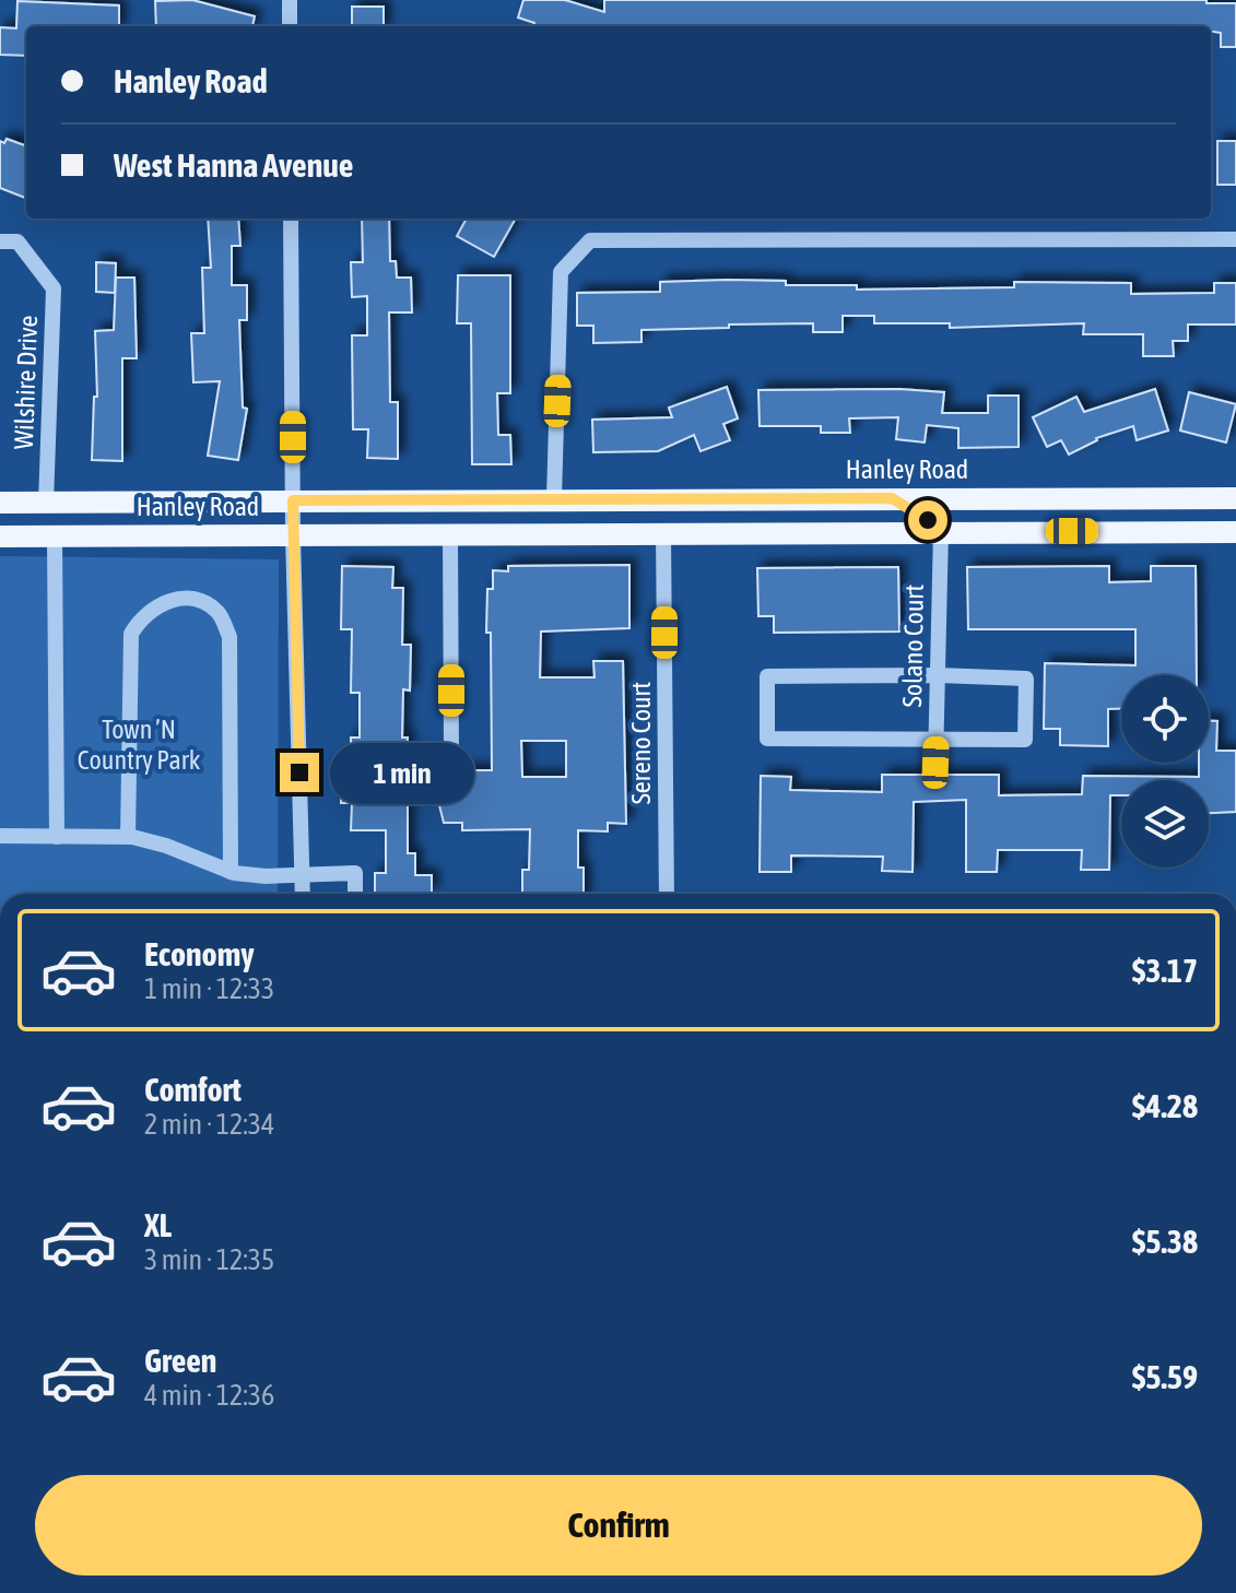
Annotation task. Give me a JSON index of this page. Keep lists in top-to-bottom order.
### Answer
{
  "streets": {
    "main road": ["Hanley Road"],
    "street": ["Wilshire Drive", "Solano Court", "Sereno Court"]
  },
  "crossings": [
    ["Wilshire Drive", "Hanley Road"],
    ["Hanley Road", "Solano Court"],
    ["Hanley Road", "Sereno Court"]
  ],
  "parks": ["Town ’N Country Park"],
  "page": {
    "banner": ["Hanley Road", "West Hanna Avenue"],
    "bubble": "1 min",
    "list": [
      {
        "name": "Economy",
        "note": "1 min · 12:33",
        "value": "$3.17"
      },
      {
        "name": "Comfort",
        "note": "2 min · 12:34",
        "value": "$4.28"
      },
      {
        "name": "XL",
        "note": "3 min · 12:35",
        "value": "$5.38"
      },
      {
        "name": "Green",
        "note": "4 min · 12:36",
        "value": "$5.59"
      }
    ],
    "buttons": "Confirm"
  }
}
